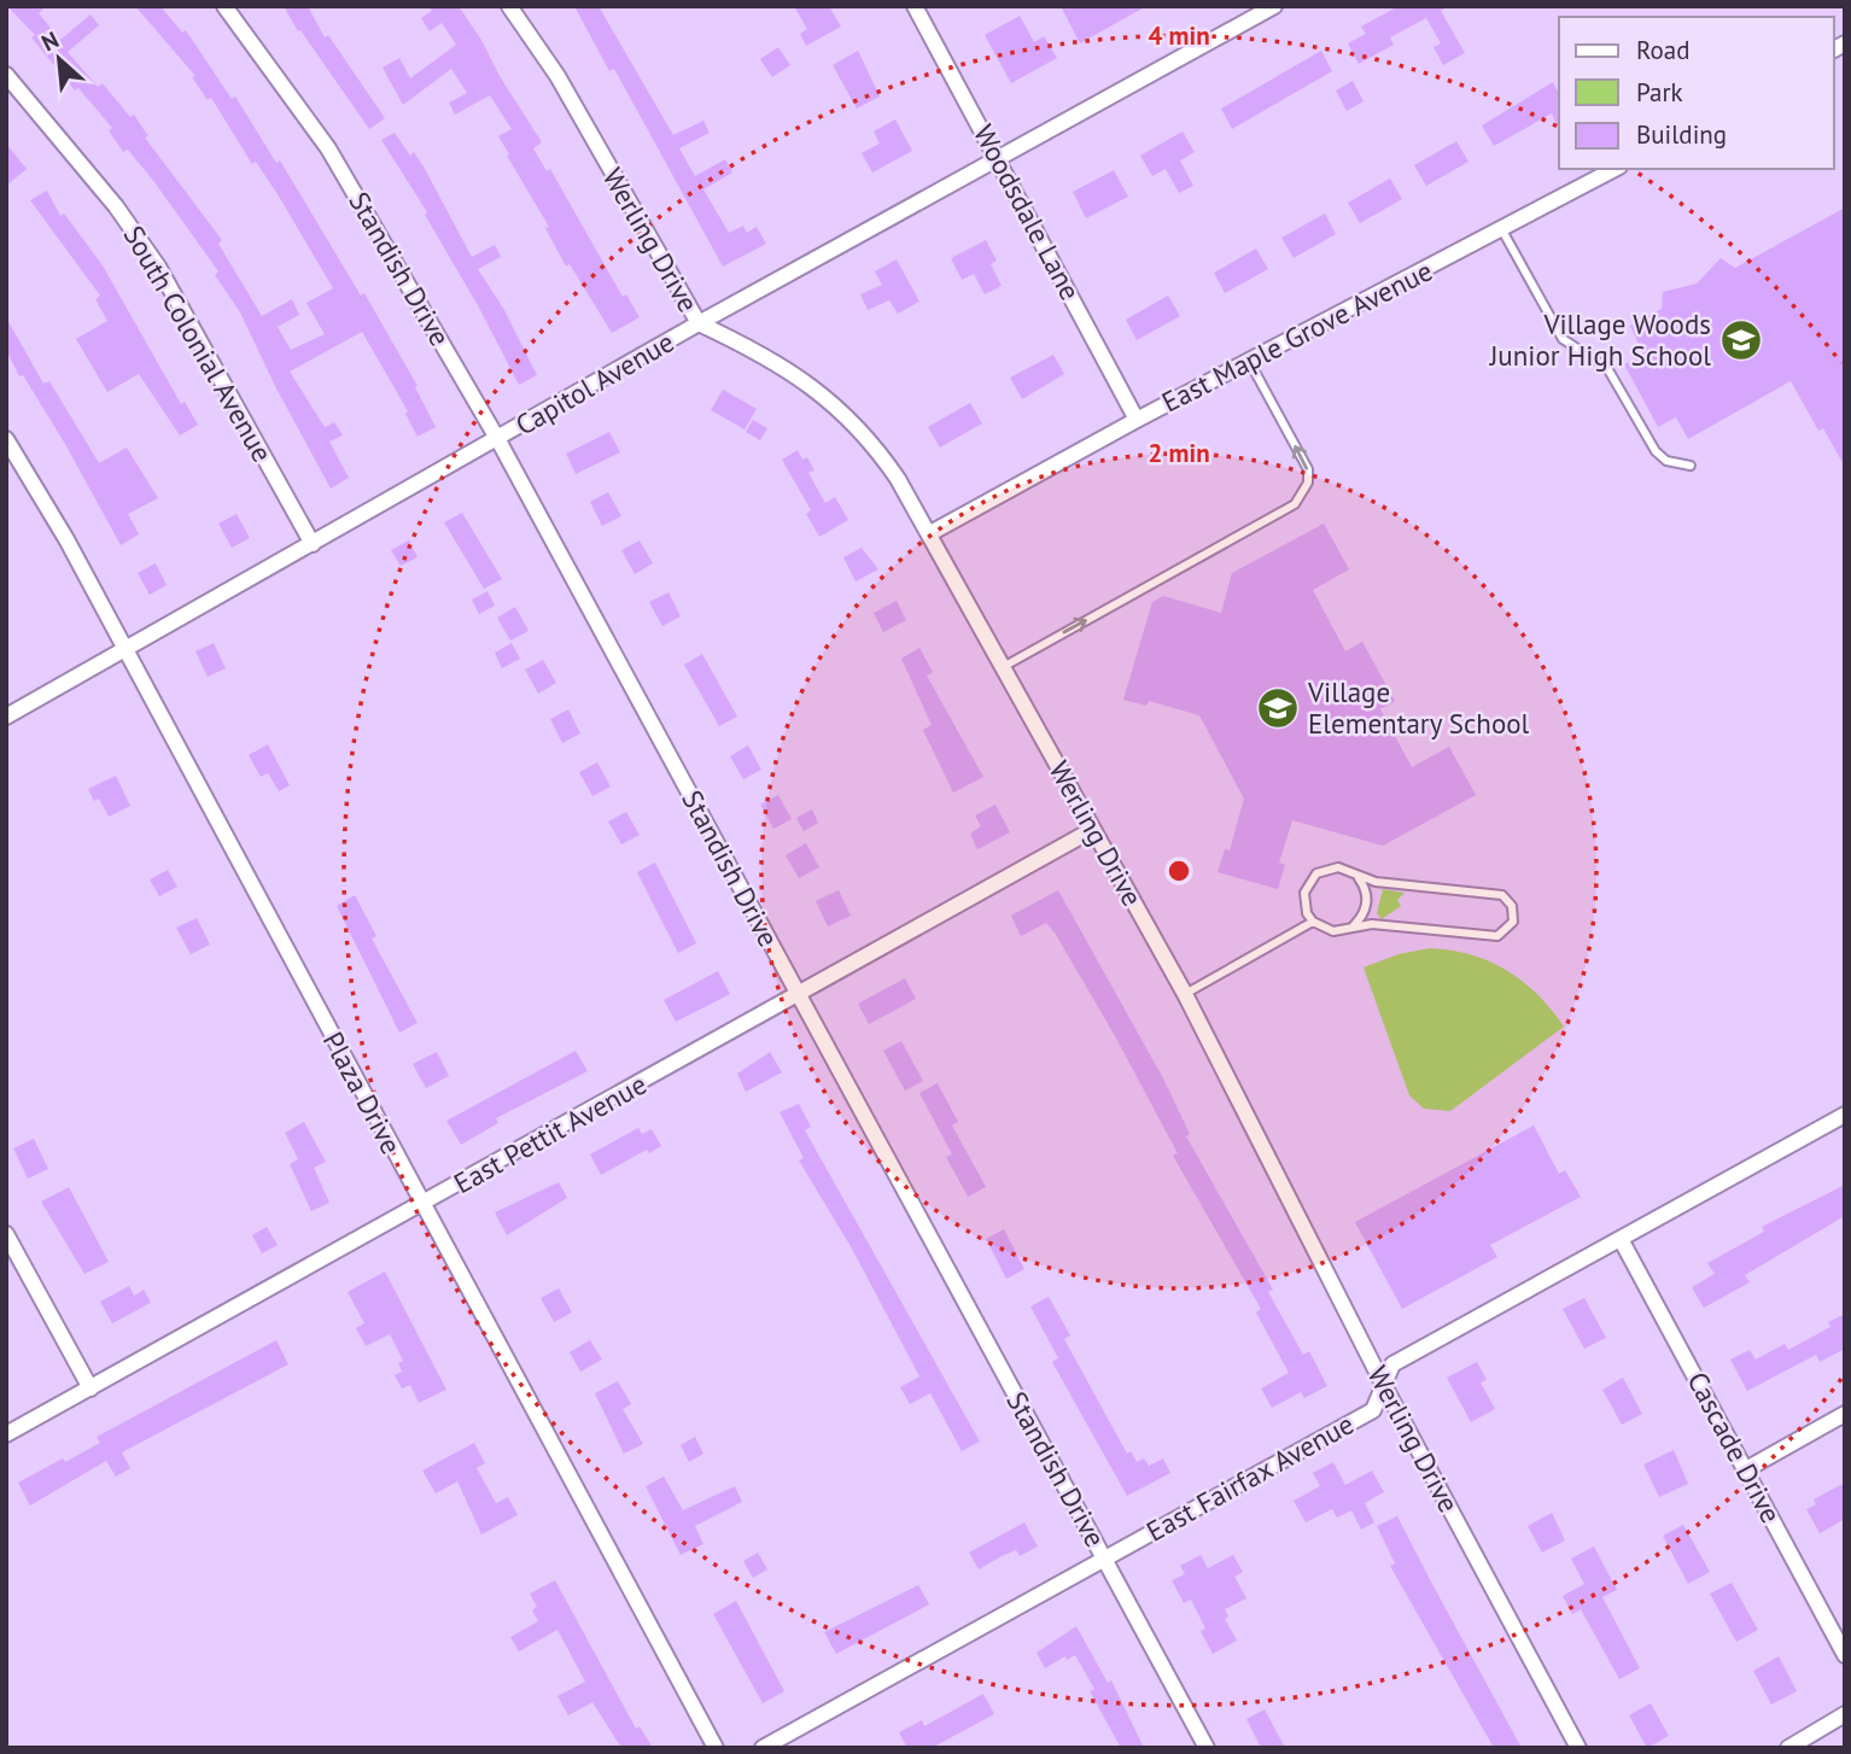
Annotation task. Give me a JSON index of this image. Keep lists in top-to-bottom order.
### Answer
{
  "streets": {
    "street": [
      "Woodsdale Lane",
      "Werling Drive",
      "Standish Drive",
      "East Maple Grove Avenue",
      "South Colonial Avenue",
      "Capitol Avenue",
      "Plaza Drive",
      "East Pettit Avenue",
      "Cascade Drive",
      "East Fairfax Avenue"
    ]
  },
  "crossings": [
    ["Woodsdale Lane", "East Maple Grove Avenue"],
    ["Woodsdale Lane", "Capitol Avenue"],
    ["Werling Drive", "East Maple Grove Avenue"],
    ["Werling Drive", "Capitol Avenue"],
    ["Werling Drive", "East Pettit Avenue"],
    ["Werling Drive", "East Fairfax Avenue"],
    ["Standish Drive", "Capitol Avenue"],
    ["Standish Drive", "East Pettit Avenue"],
    ["Standish Drive", "East Fairfax Avenue"],
    ["South Colonial Avenue", "Capitol Avenue"],
    ["Capitol Avenue", "Plaza Drive"],
    ["Plaza Drive", "East Pettit Avenue"],
    ["Cascade Drive", "East Fairfax Avenue"]
  ],
  "places": {
    "school or university": ["Village Woods Junior High School", "Village Elementary School"]
  },
  "legend": ["Road", "Park", "Building"],
  "north": "top left",
  "rings": ["4 min", "2 min"]
}
